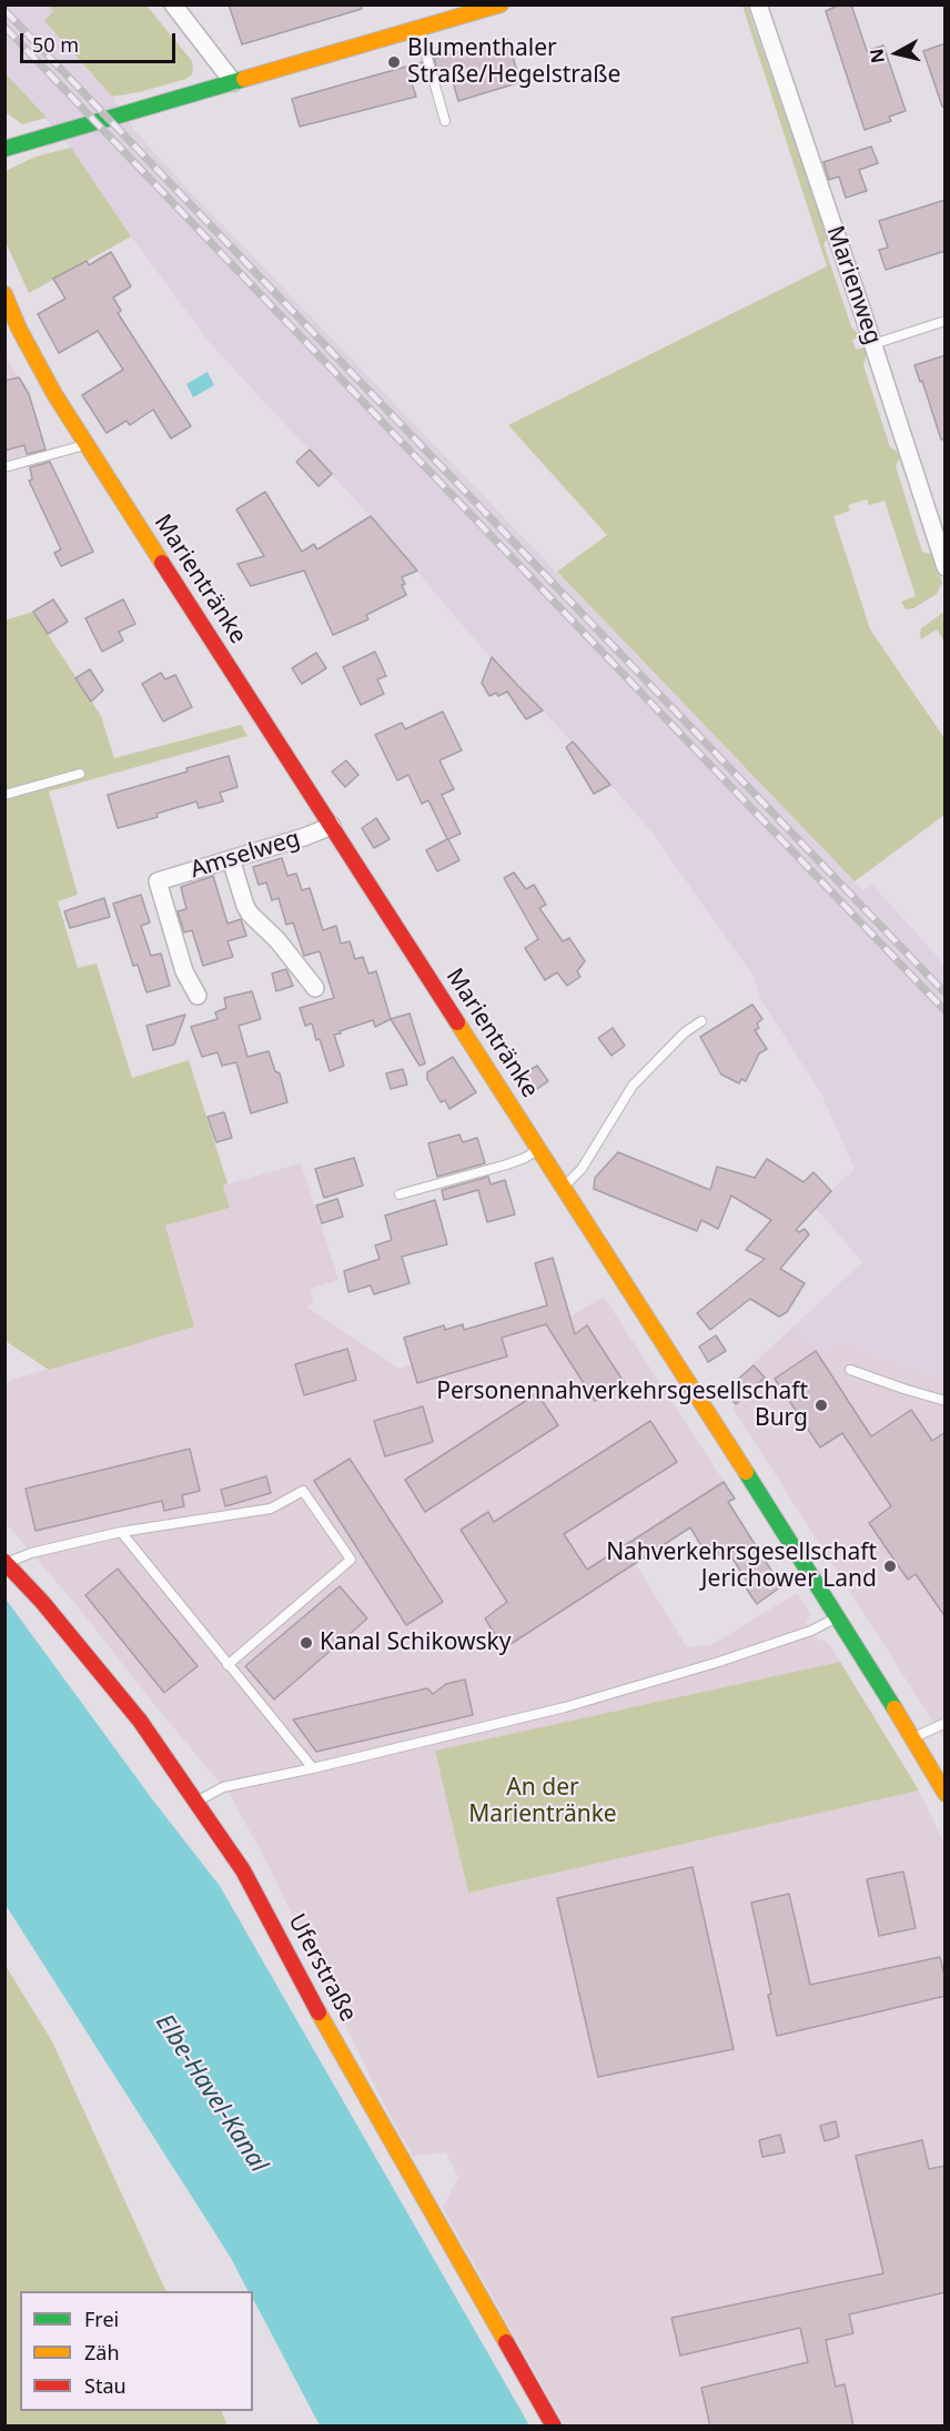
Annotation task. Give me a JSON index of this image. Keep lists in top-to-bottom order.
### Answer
{
  "streets": {
    "street": [
      "Marienweg",
      "Marientränke",
      "Amselweg",
      "Uferstraße"
    ]
  },
  "crossings": [
    ["Marientränke", "Amselweg"]
  ],
  "water": ["Elbe-Havel-Kanal"],
  "parks": ["An der Marientränke"],
  "places": [
    "Blumenthaler Straße/Hegelstraße",
    "Personennahverkehrsgesellschaft Burg",
    "Nahverkehrsgesellschaft Jerichower Land",
    "Kanal Schikowsky"
  ],
  "legend": ["Frei", "Zäh", "Stau"],
  "scale_bar": "50 m",
  "north": "left"
}
